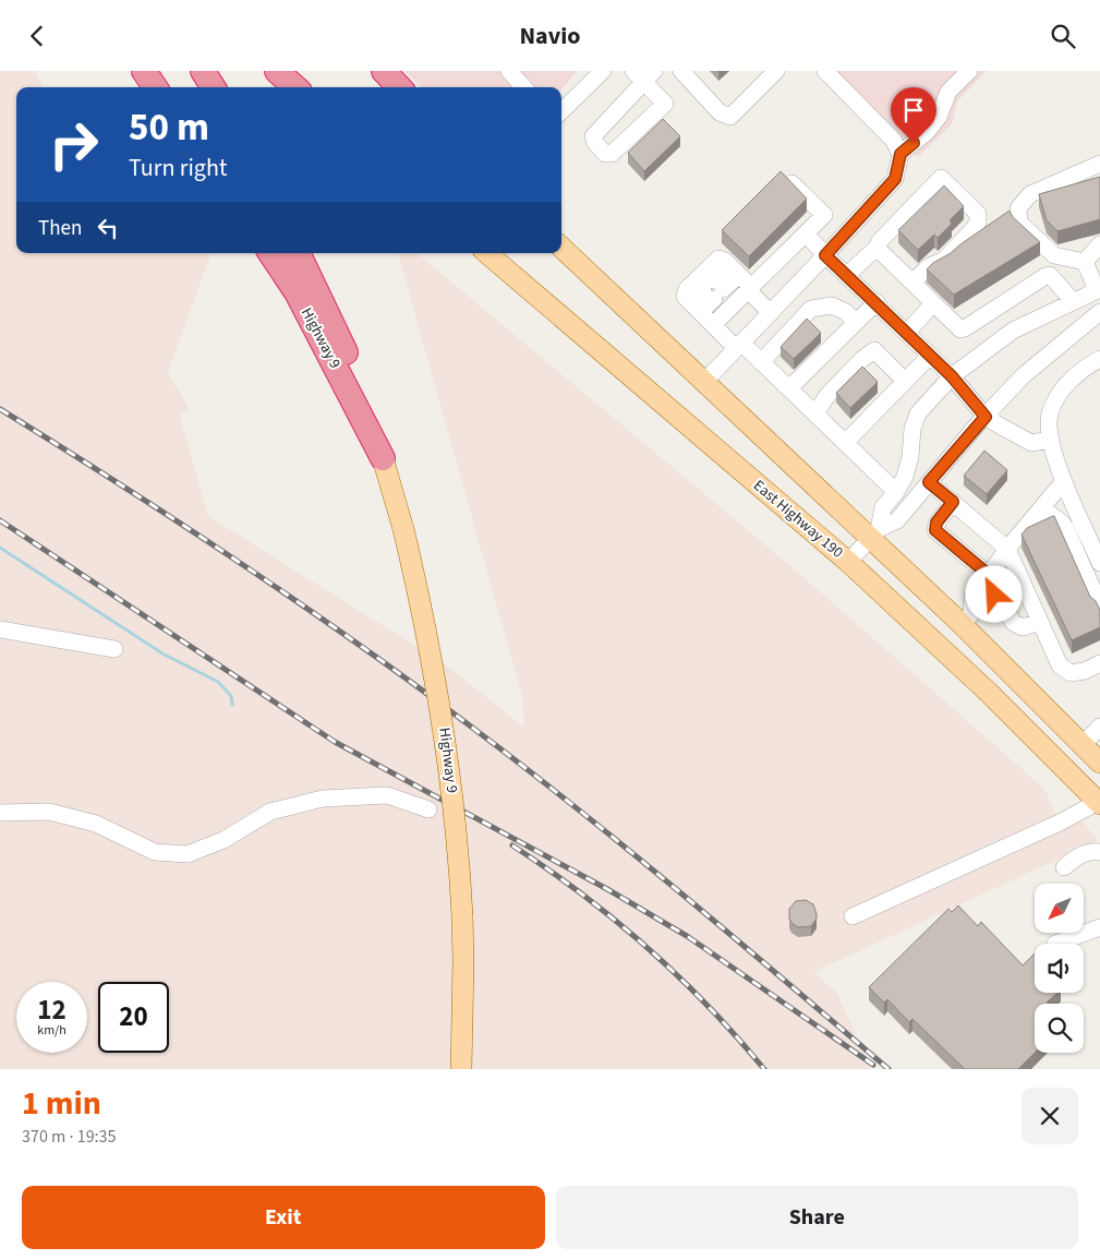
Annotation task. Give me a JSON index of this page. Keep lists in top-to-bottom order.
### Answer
{
  "streets": {
    "highway": ["Highway 9"],
    "main road": ["East Highway 190"]
  },
  "north": "bottom left",
  "page": {
    "header": "Navio",
    "turn": ["50 m", "Turn right"],
    "then": "Then",
    "speed": "12 km/h",
    "limit": "20",
    "heading": ["1 min", "370 m · 19:35"],
    "buttons": ["Exit", "Share"]
  }
}
